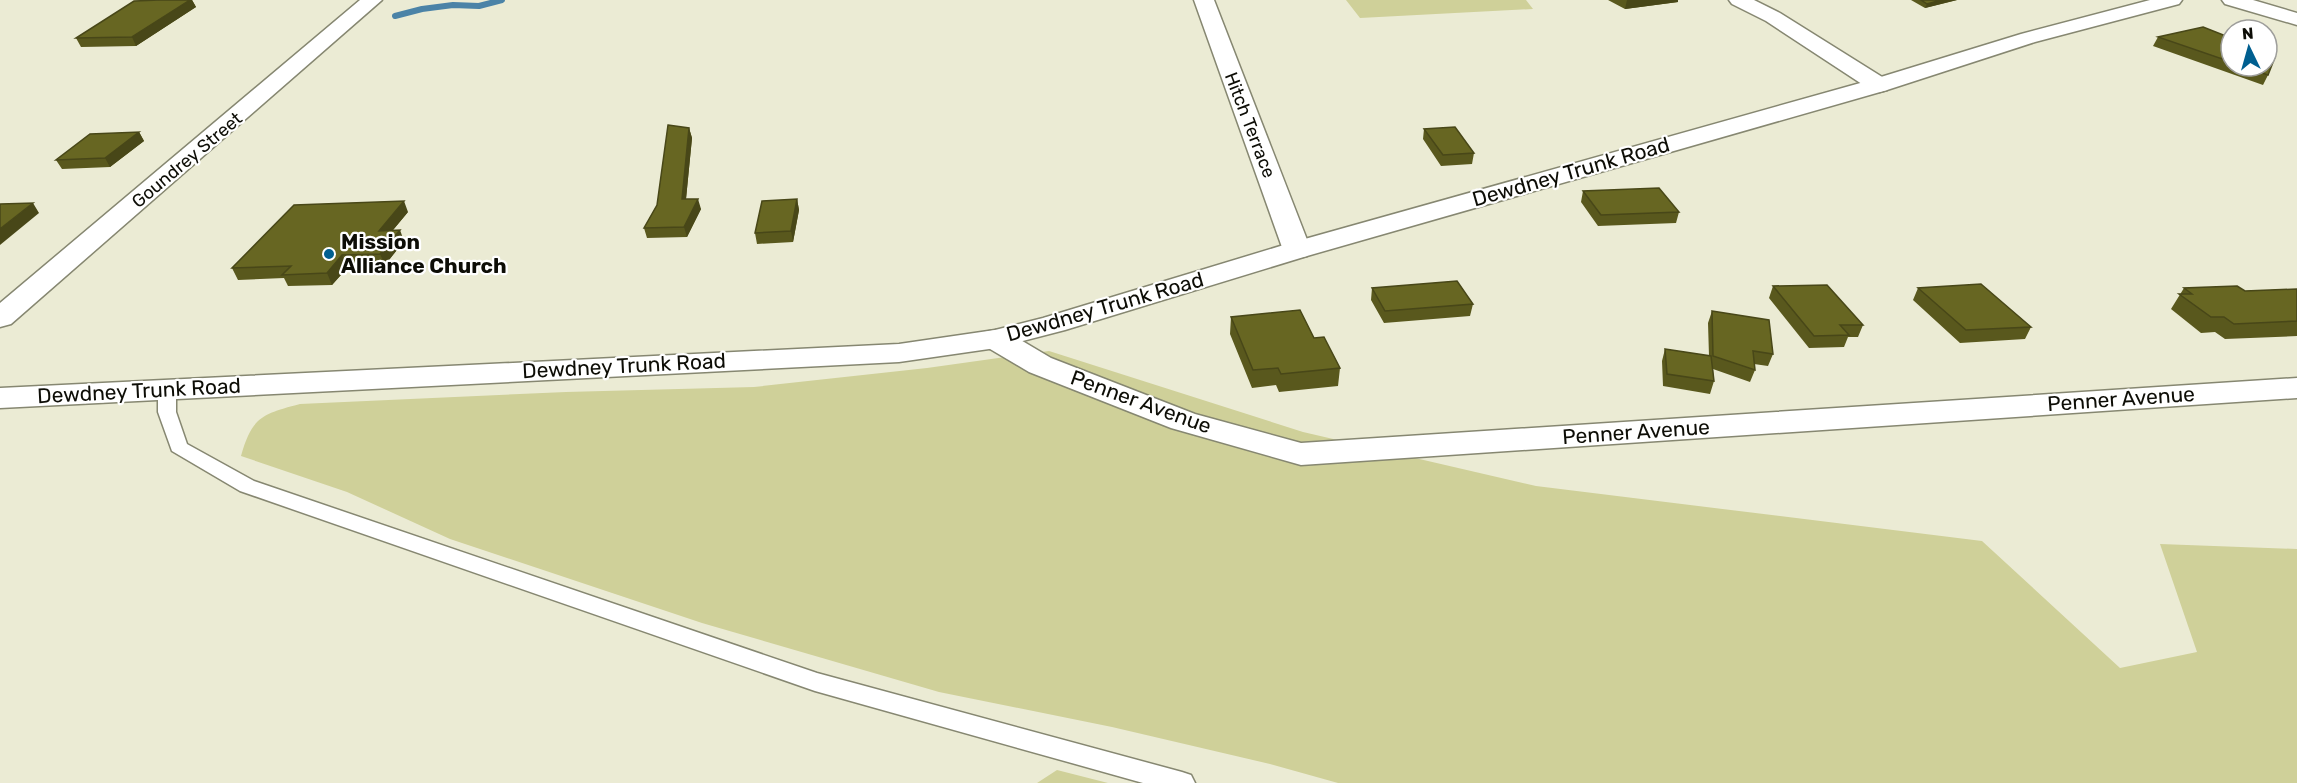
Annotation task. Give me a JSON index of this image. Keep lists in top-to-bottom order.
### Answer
{
  "streets": {
    "street": [
      "Hitch Terrace",
      "Goundrey Street",
      "Dewdney Trunk Road",
      "Penner Avenue"
    ]
  },
  "crossings": [
    ["Hitch Terrace", "Dewdney Trunk Road"],
    ["Dewdney Trunk Road", "Penner Avenue"]
  ],
  "places": ["Mission Alliance Church"],
  "north": "top"
}
